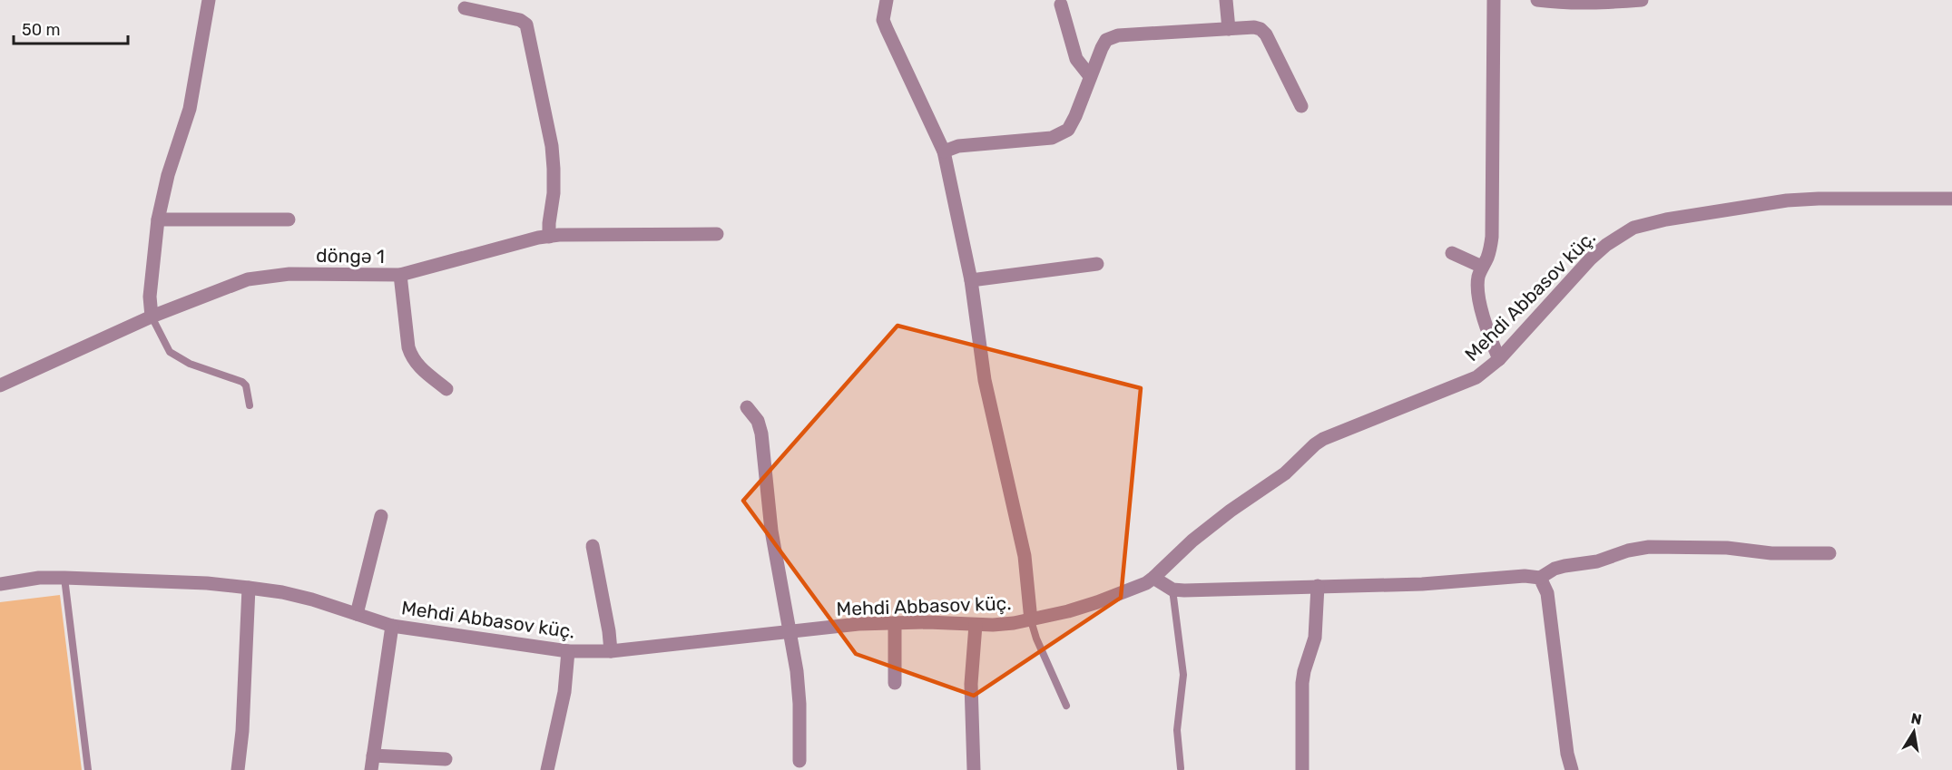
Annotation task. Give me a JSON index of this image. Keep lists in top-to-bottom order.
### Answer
{
  "streets": {
    "street": ["döngə 1", "Mehdi Abbasov küç."]
  },
  "scale_bar": "50 m",
  "north": "top"
}
